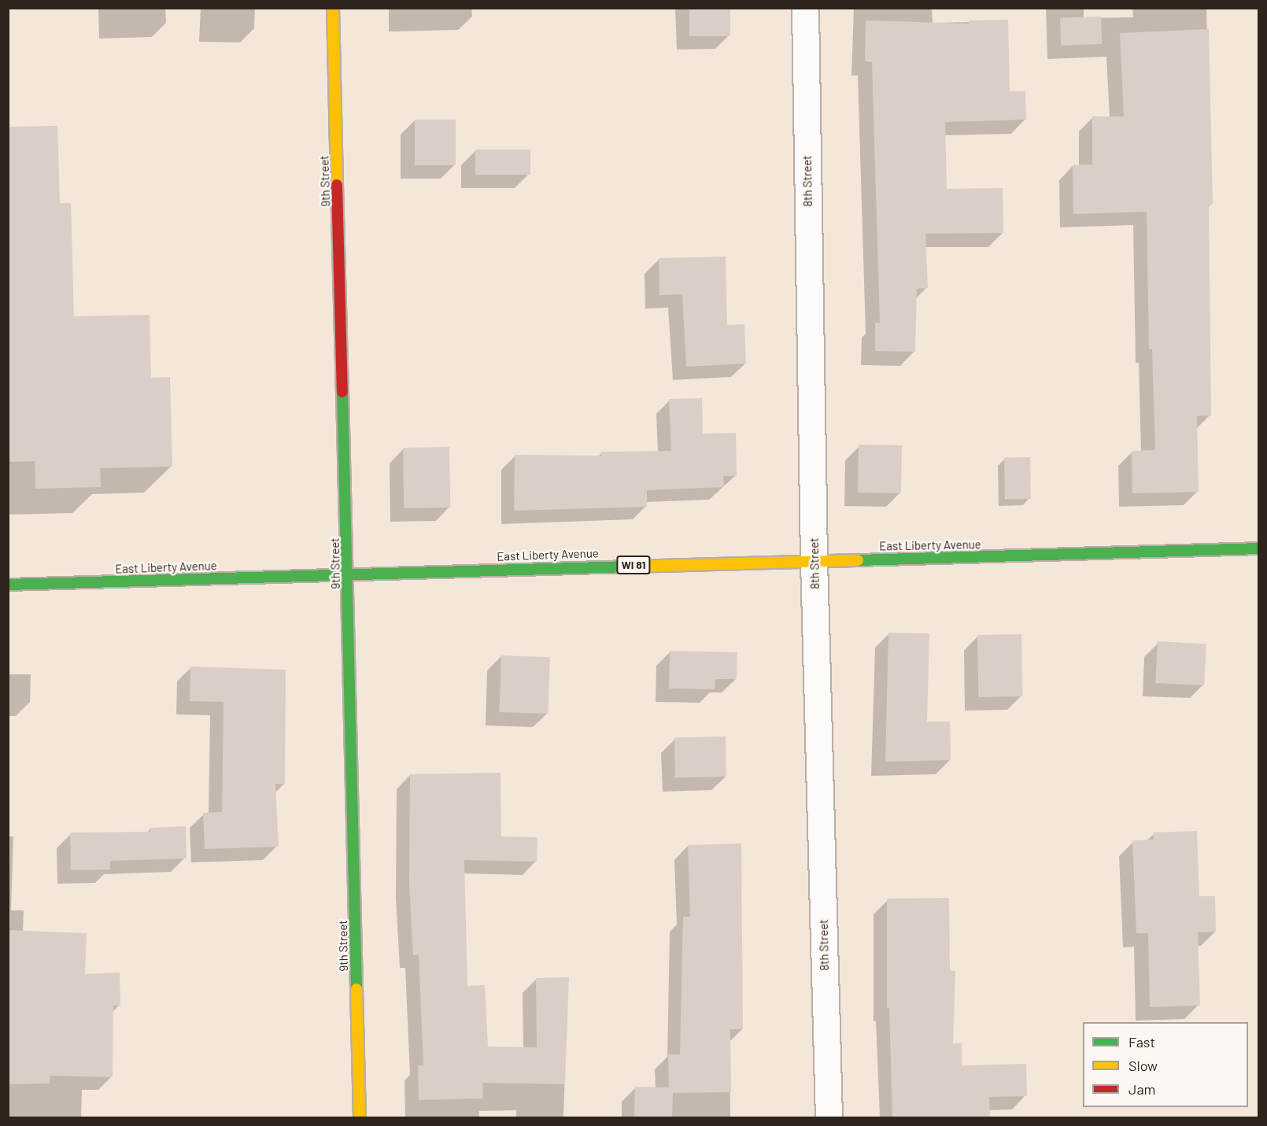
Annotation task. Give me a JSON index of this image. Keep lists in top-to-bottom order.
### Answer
{
  "streets": {
    "main road": ["9th Street", "East Liberty Avenue", "WI 81"],
    "street": ["8th Street"]
  },
  "crossings": [
    ["9th Street", "East Liberty Avenue"],
    ["8th Street", "East Liberty Avenue"]
  ],
  "legend": ["Fast", "Slow", "Jam"]
}
